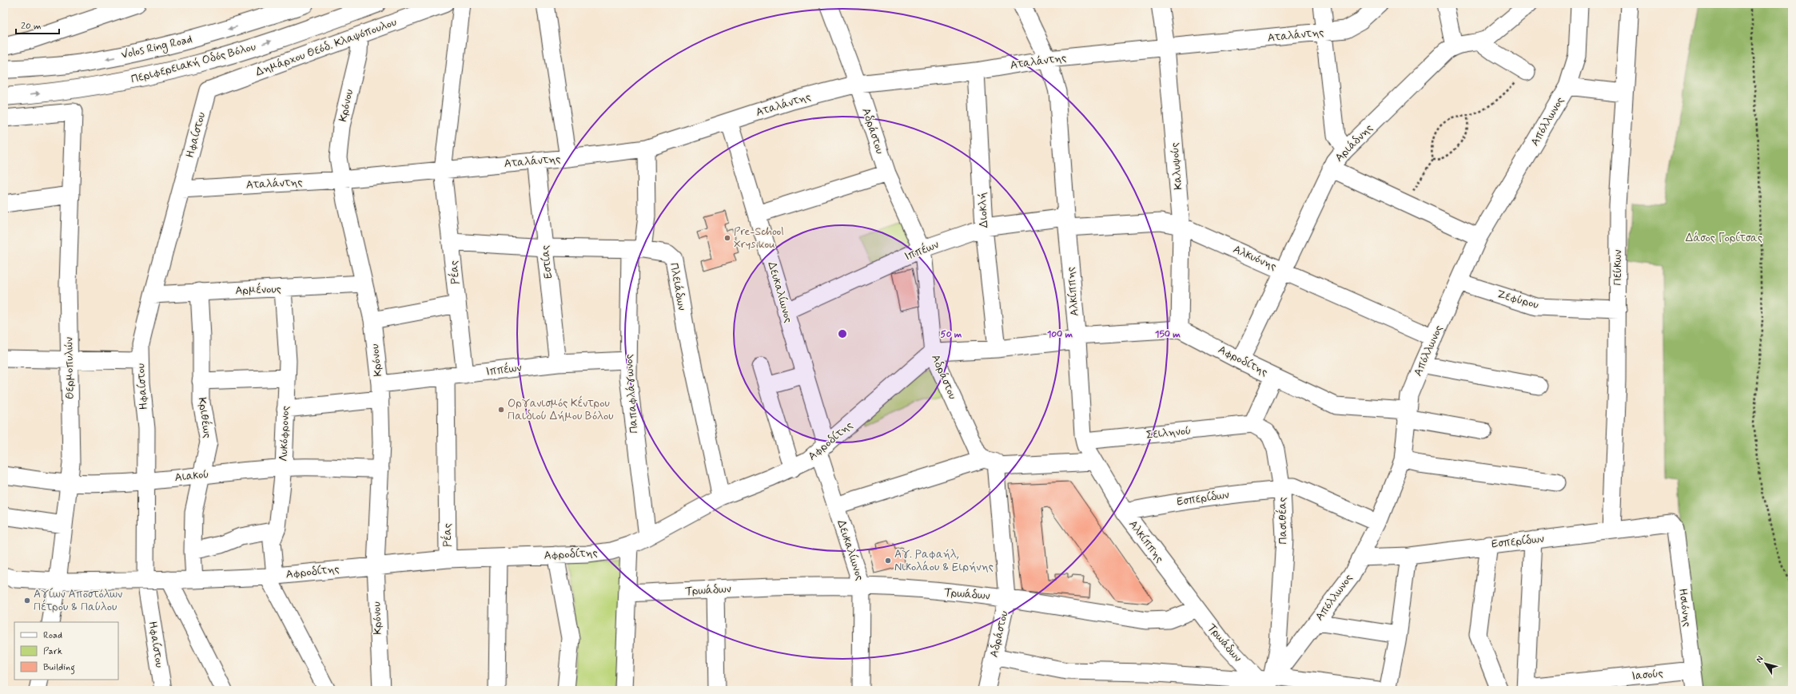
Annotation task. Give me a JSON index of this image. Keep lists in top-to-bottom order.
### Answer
{
  "streets": {
    "main road": ["Volos Ring Road", "Περιφερειακή Οδός Βόλου"],
    "street": [
      "Αταλάντης",
      "Δημάρχου Θεόδ. Κλαψόπουλου",
      "Κρόνου",
      "Απόλλωνος",
      "Αδράστου",
      "Ηφαίστου",
      "Αριάδνης",
      "Καλυψούς",
      "Διοκλή",
      "Ιππέων",
      "Αλκυόνης",
      "Εστίας",
      "Πεύκων",
      "Ρέας",
      "Πλειάδων",
      "Αρμένους",
      "Αλκίππης",
      "Δευκαλίωνος",
      "Ζεφύρου",
      "Αφροδίτης",
      "Θερμοπυλών",
      "Παπαφλάγωνος",
      "Κριθέως",
      "Σειληνού",
      "Λυκόφρoνος",
      "Αιακού",
      "Εσπερίδων",
      "Πασιθέας",
      "Τρωάδων",
      "Ησιόνης",
      "Ιασούς"
    ]
  },
  "crossings": [
    ["Αταλάντης", "Κρόνου"],
    ["Αταλάντης", "Αδράστου"],
    ["Αταλάντης", "Ηφαίστου"],
    ["Αταλάντης", "Καλυψούς"],
    ["Αταλάντης", "Διοκλή"],
    ["Αταλάντης", "Εστίας"],
    ["Αταλάντης", "Ρέας"],
    ["Αταλάντης", "Αλκίππης"],
    ["Αταλάντης", "Δευκαλίωνος"],
    ["Αταλάντης", "Παπαφλάγωνος"],
    ["Δημάρχου Θεόδ. Κλαψόπουλου", "Κρόνου"],
    ["Δημάρχου Θεόδ. Κλαψόπουλου", "Ηφαίστου"],
    ["Κρόνου", "Ιππέων"],
    ["Κρόνου", "Αρμένους"],
    ["Κρόνου", "Αφροδίτης"],
    ["Κρόνου", "Αιακού"],
    ["Απόλλωνος", "Αλκυόνης"],
    ["Απόλλωνος", "Ζεφύρου"],
    ["Απόλλωνος", "Αφροδίτης"],
    ["Απόλλωνος", "Εσπερίδων"],
    ["Απόλλωνος", "Πασιθέας"],
    ["Απόλλωνος", "Τρωάδων"],
    ["Αδράστου", "Ιππέων"],
    ["Αδράστου", "Αφροδίτης"],
    ["Αδράστου", "Τρωάδων"],
    ["Ηφαίστου", "Αρμένους"],
    ["Ηφαίστου", "Αφροδίτης"],
    ["Ηφαίστου", "Αιακού"],
    ["Αριάδνης", "Αλκυόνης"],
    ["Αριάδνης", "Αφροδίτης"],
    ["Καλυψούς", "Αλκυόνης"],
    ["Καλυψούς", "Αφροδίτης"],
    ["Διοκλή", "Ιππέων"],
    ["Ιππέων", "Αλκυόνης"],
    ["Ιππέων", "Εστίας"],
    ["Ιππέων", "Ρέας"],
    ["Ιππέων", "Αλκίππης"],
    ["Ιππέων", "Δευκαλίωνος"],
    ["Ιππέων", "Παπαφλάγωνος"],
    ["Ιππέων", "Λυκόφρoνος"],
    ["Αλκυόνης", "Αλκίππης"],
    ["Εστίας", "Πλειάδων"],
    ["Πεύκων", "Ζεφύρου"],
    ["Πεύκων", "Εσπερίδων"],
    ["Ρέας", "Πλειάδων"],
    ["Ρέας", "Αφροδίτης"],
    ["Πλειάδων", "Αφροδίτης"],
    ["Πλειάδων", "Παπαφλάγωνος"],
    ["Αρμένους", "Κριθέως"],
    ["Αρμένους", "Λυκόφρoνος"],
    ["Αλκίππης", "Σειληνού"],
    ["Αλκίππης", "Εσπερίδων"],
    ["Αλκίππης", "Τρωάδων"],
    ["Δευκαλίωνος", "Αφροδίτης"],
    ["Δευκαλίωνος", "Τρωάδων"],
    ["Αφροδίτης", "Θερμοπυλών"],
    ["Αφροδίτης", "Παπαφλάγωνος"],
    ["Αφροδίτης", "Κριθέως"],
    ["Αφροδίτης", "Λυκόφρoνος"],
    ["Θερμοπυλών", "Αιακού"],
    ["Κριθέως", "Αιακού"],
    ["Σειληνού", "Πασιθέας"],
    ["Λυκόφρoνος", "Αιακού"],
    ["Εσπερίδων", "Πασιθέας"],
    ["Εσπερίδων", "Ησιόνης"],
    ["Πασιθέας", "Τρωάδων"],
    ["Ησιόνης", "Ιασούς"]
  ],
  "one_way": ["Volos Ring Road", "Περιφερειακή Οδός Βόλου"],
  "parks": ["Δάσος Γορίτσας"],
  "places": [
    "Pre-School Xrysikou",
    "Οργανισμός Κέντρου Παιδιού Δήμου Βόλου",
    "Αγ. Ραφαήλ, Νικολάου & Ειρήνης",
    "Αγίων Αποστόλων Πέτρου & Παύλου"
  ],
  "legend": ["Road", "Park", "Building"],
  "scale_bar": "20 m",
  "north": "top left",
  "rings": ["50 m", "100 m", "150 m"]
}
